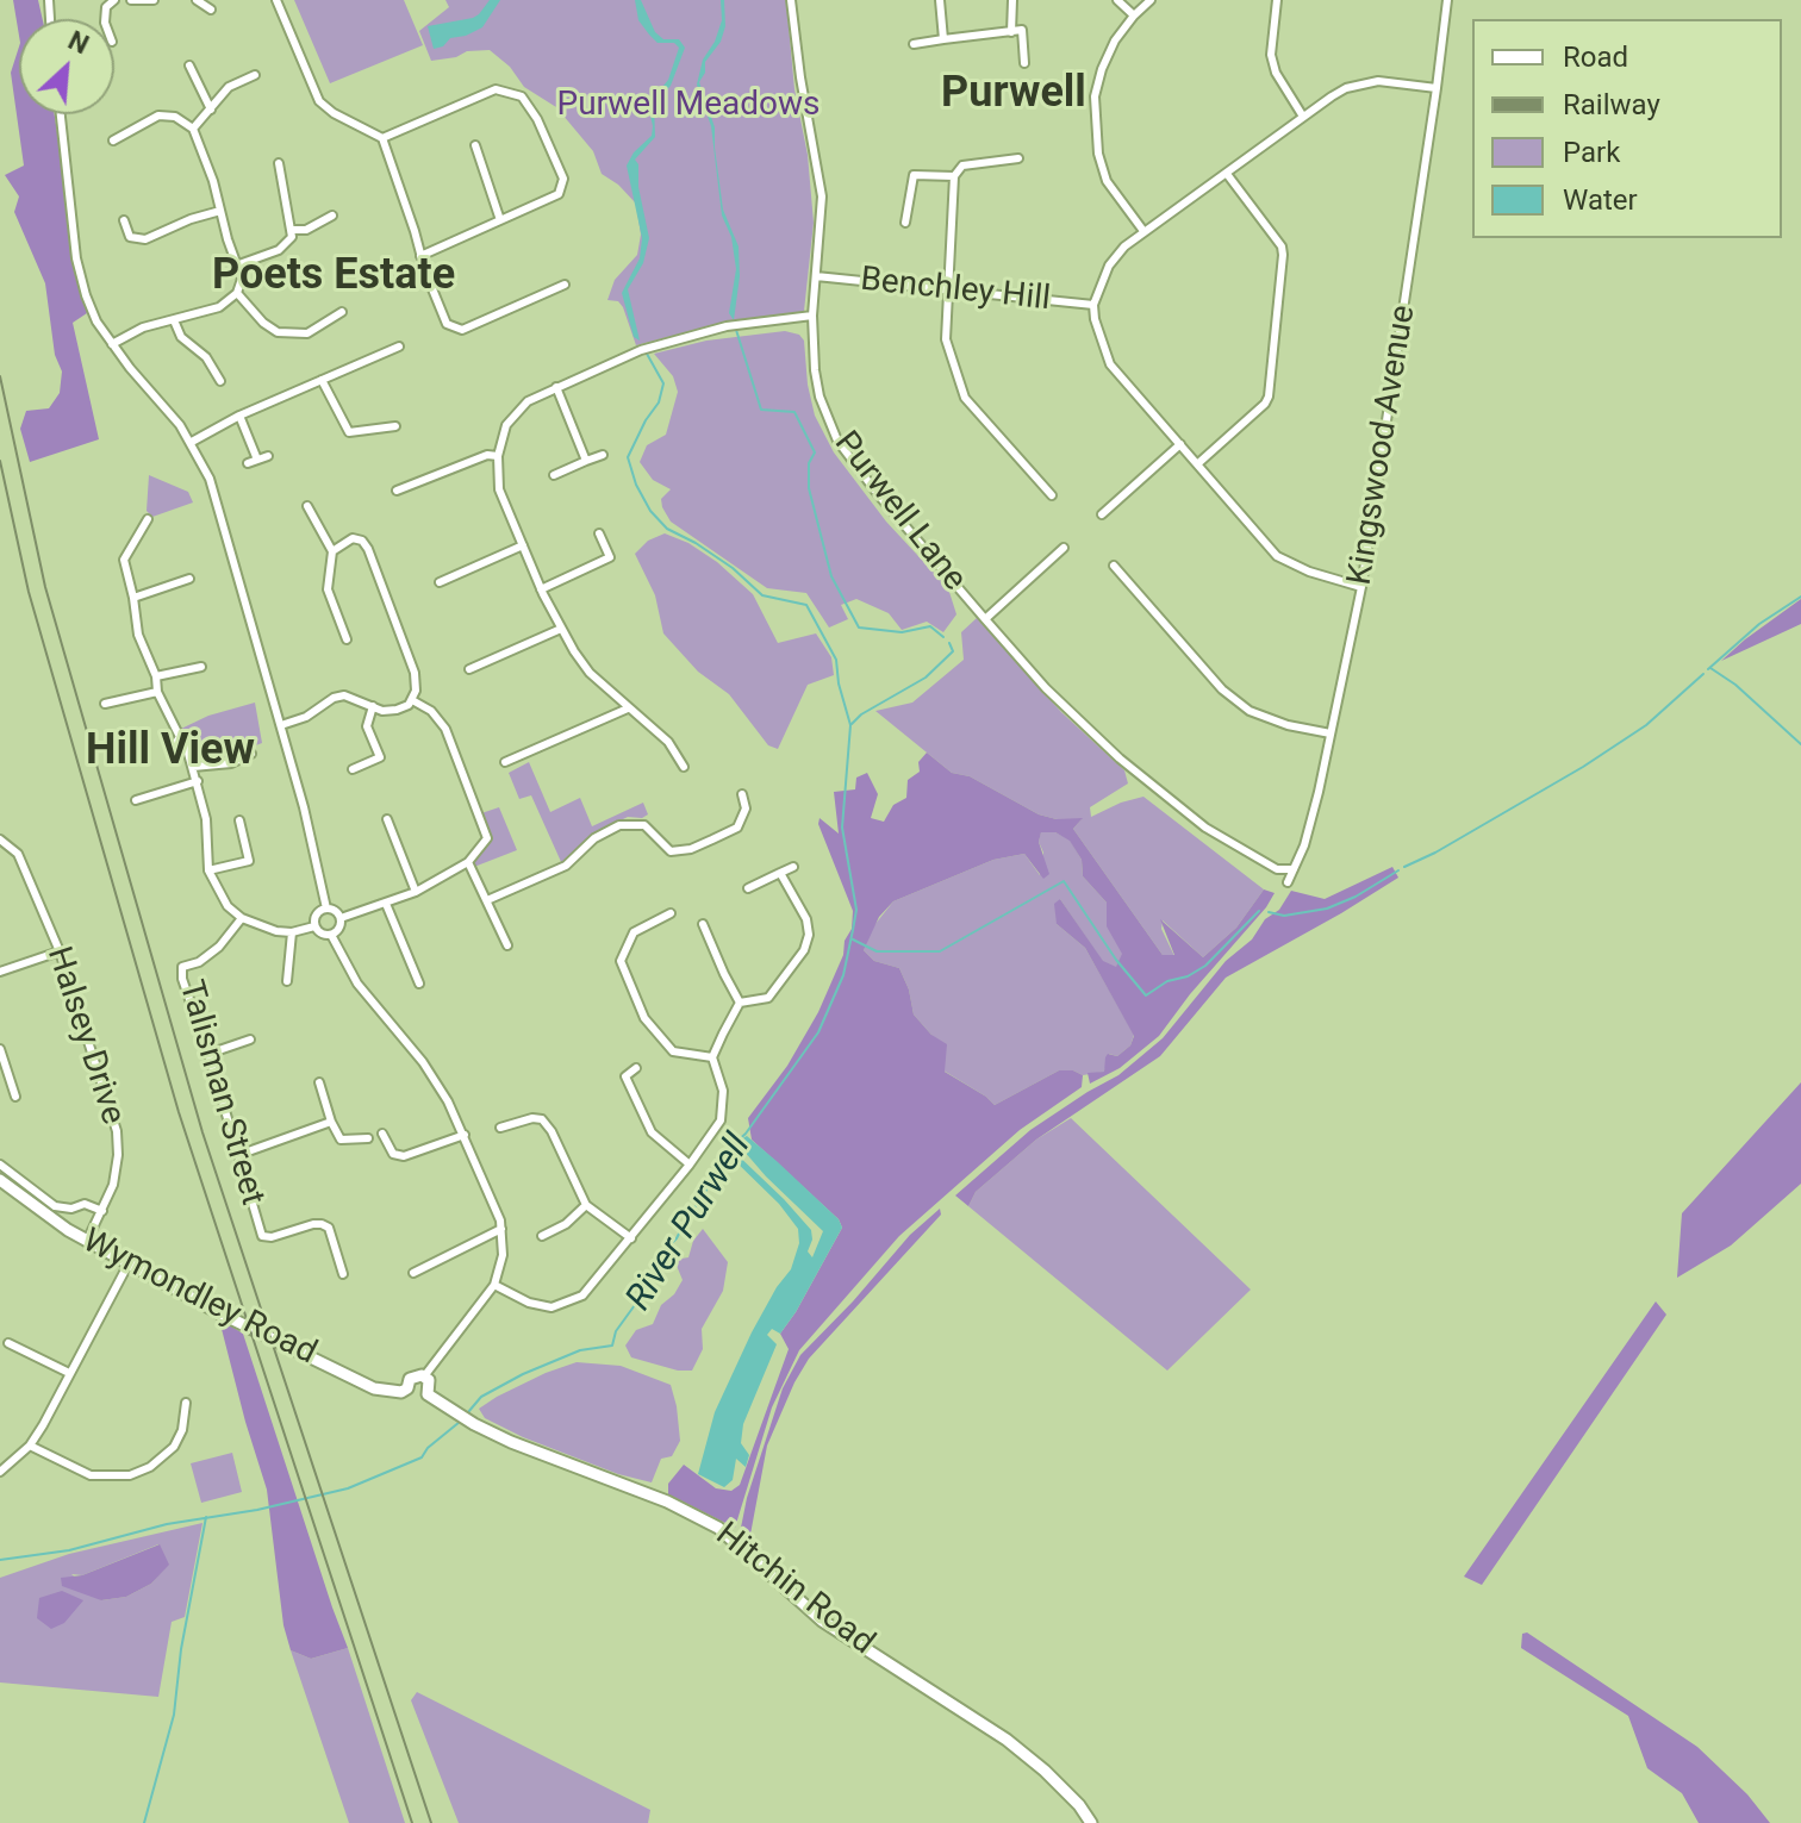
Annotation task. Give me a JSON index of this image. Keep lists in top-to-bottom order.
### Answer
{
  "streets": {
    "street": [
      "Benchley Hill",
      "Kingswood Avenue",
      "Purwell Lane",
      "Halsey Drive",
      "Talisman Street",
      "Wymondley Road",
      "Hitchin Road"
    ]
  },
  "crossings": [
    ["Benchley Hill", "Purwell Lane"],
    ["Kingswood Avenue", "Purwell Lane"],
    ["Halsey Drive", "Wymondley Road"],
    ["Wymondley Road", "Hitchin Road"]
  ],
  "districts": ["Purwell", "Poets Estate", "Hill View"],
  "water": ["River Purwell"],
  "parks": ["Purwell Meadows"],
  "legend": [
    "Road",
    "Railway",
    "Park",
    "Water"
  ],
  "north": "top right"
}
